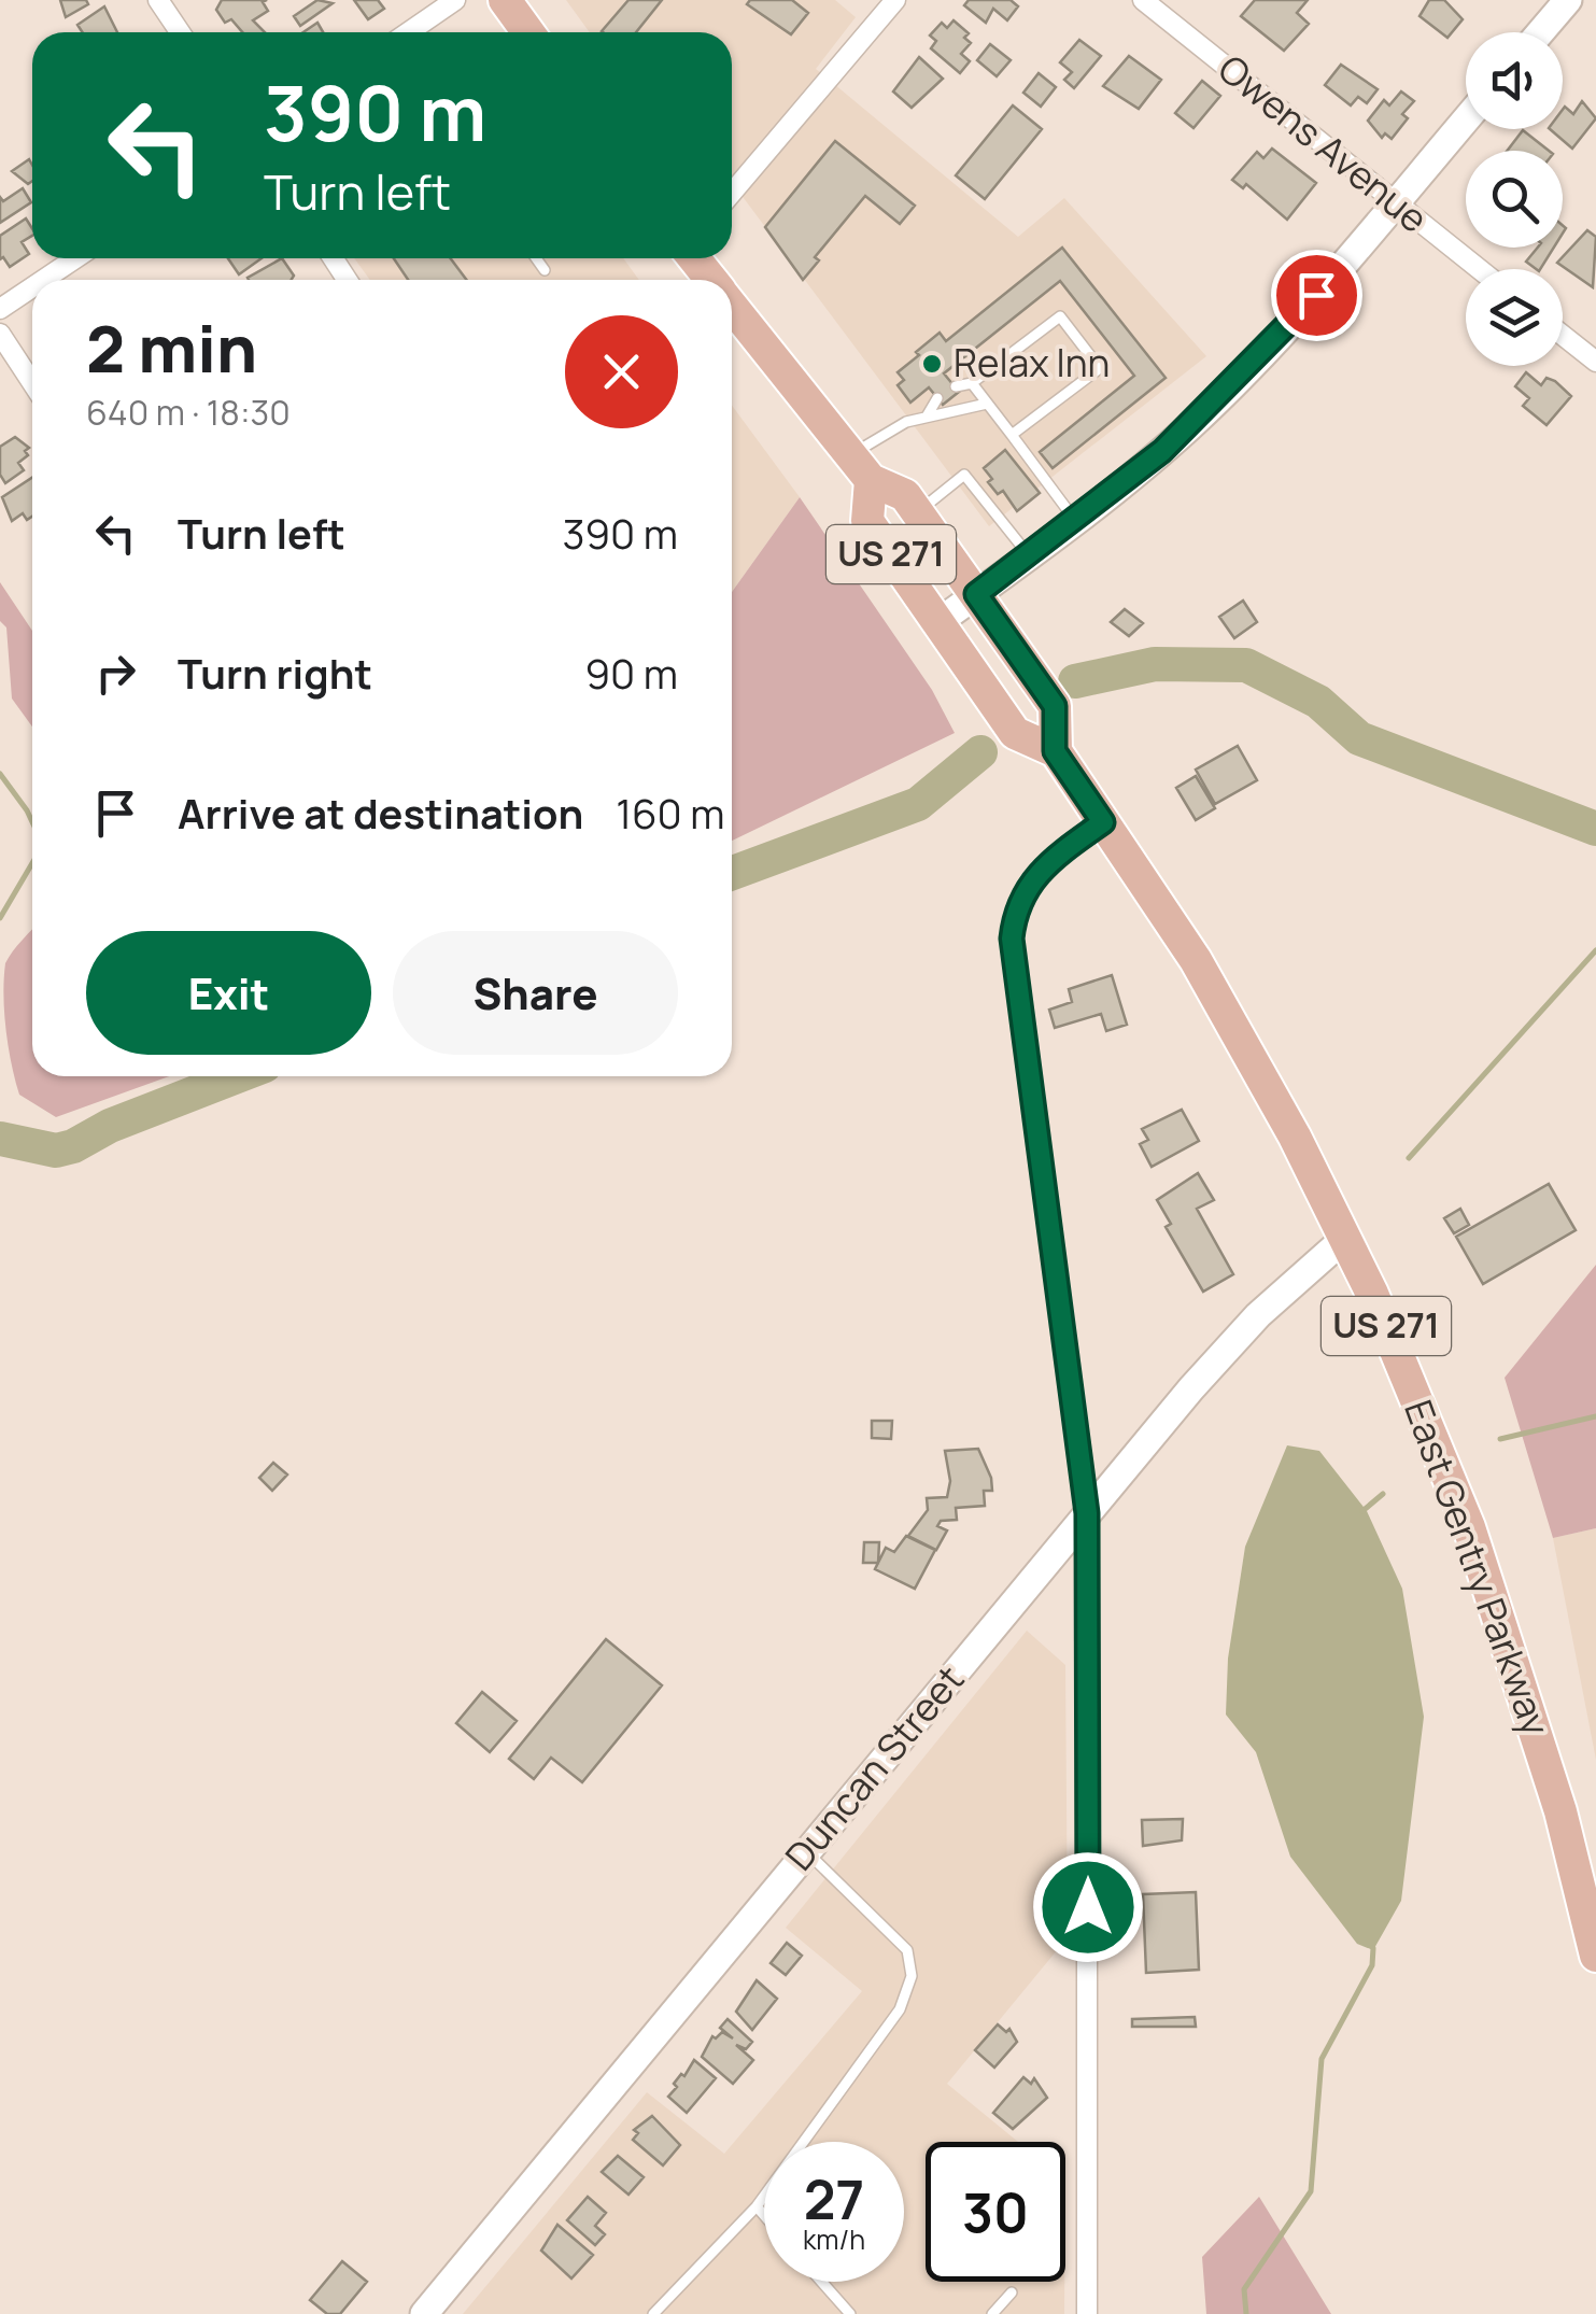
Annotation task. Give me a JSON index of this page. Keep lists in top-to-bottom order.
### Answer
{
  "streets": {
    "main road": ["US 271", "East Gentry Parkway"],
    "street": ["Owens Avenue", "Duncan Street"]
  },
  "crossings": [
    ["East Gentry Parkway", "Duncan Street"]
  ],
  "places": ["Relax Inn"],
  "page": {
    "turn": ["390 m", "Turn left"],
    "heading": ["2 min", "640 m · 18:30"],
    "list": [
      {
        "name": "Turn left",
        "value": "390 m"
      },
      {
        "name": "Turn right",
        "value": "90 m"
      },
      {
        "name": "Arrive at destination",
        "value": "160 m"
      }
    ],
    "buttons": ["Exit", "Share"],
    "speed": "27 km/h",
    "limit": "30"
  }
}
